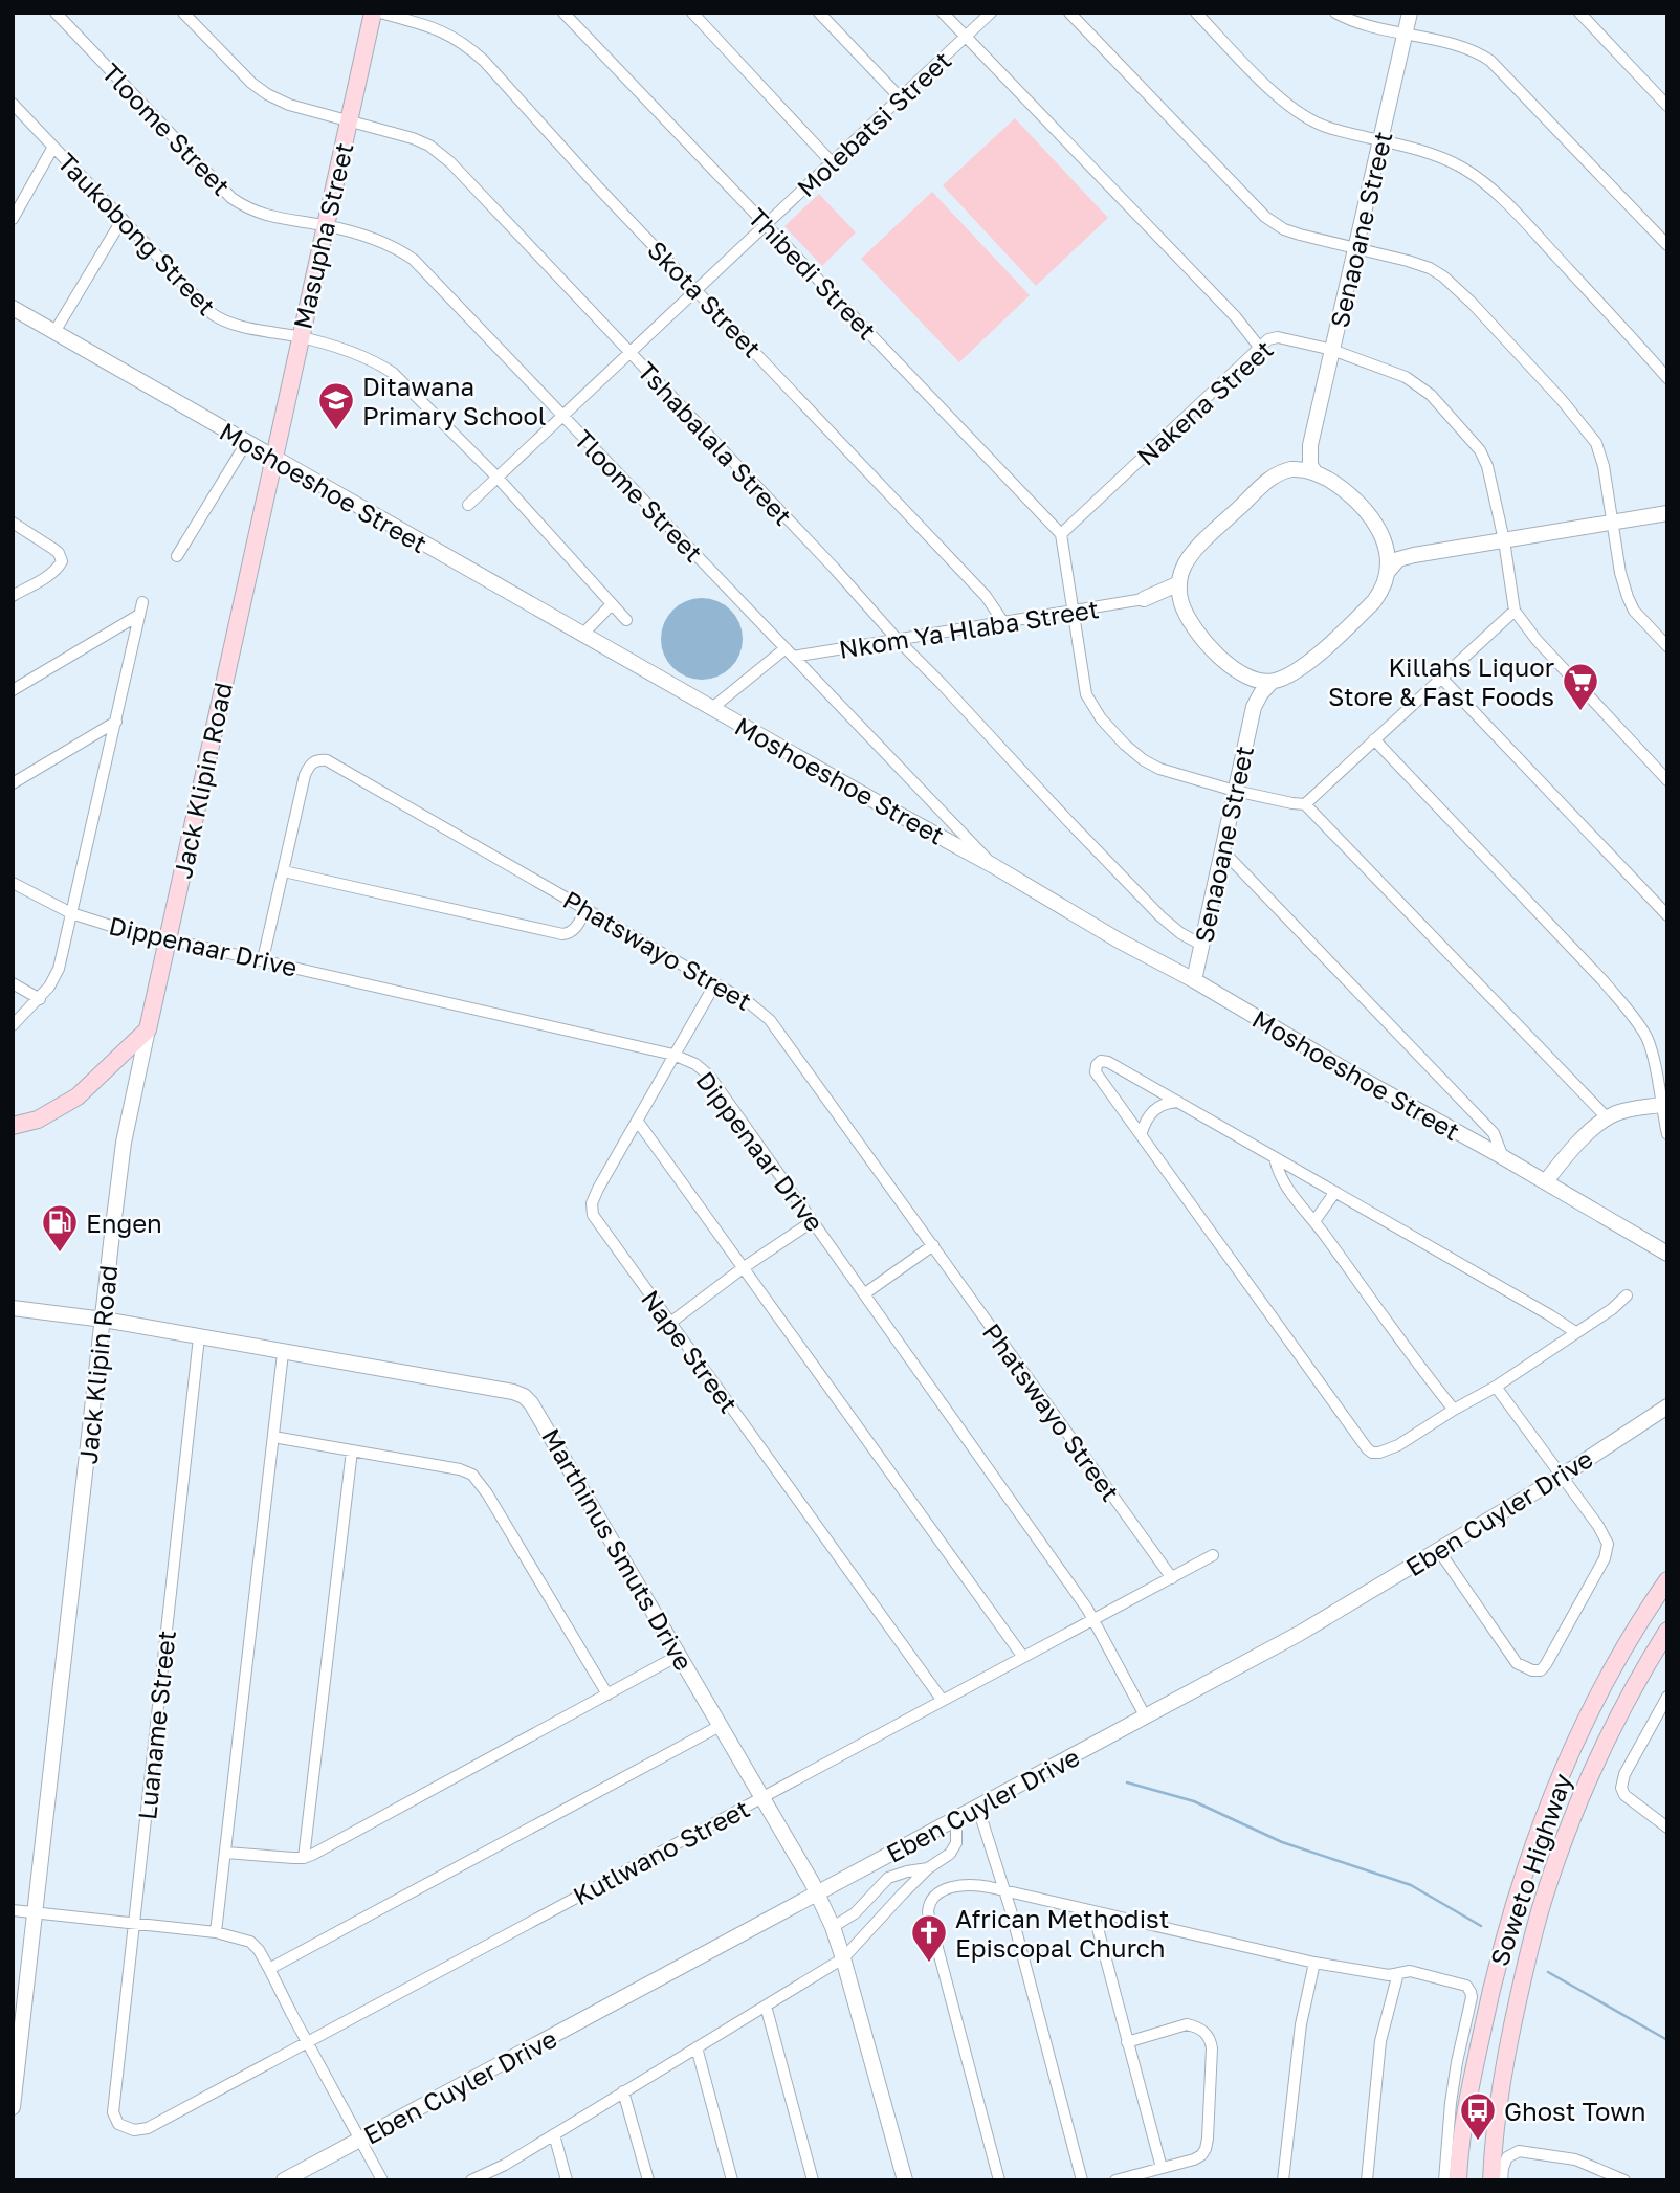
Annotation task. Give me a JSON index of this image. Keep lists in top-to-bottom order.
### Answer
{
  "streets": {
    "main road": ["Masupha Street", "Jack Klipin Road", "Soweto Highway"],
    "street": [
      "Molebatsi Street",
      "Tloome Street",
      "Senaoane Street",
      "Taukobong Street",
      "Thibedi Street",
      "Skota Street",
      "Nakena Street",
      "Tshabalala Street",
      "Moshoeshoe Street",
      "Nkom Ya Hlaba Street",
      "Dippenaar Drive",
      "Phatswayo Street",
      "Nape Street",
      "Eben Cuyler Drive",
      "Marthinus Smuts Drive",
      "Luaname Street",
      "Kutlwano Street"
    ]
  },
  "crossings": [
    ["Molebatsi Street", "Tloome Street"],
    ["Molebatsi Street", "Taukobong Street"],
    ["Molebatsi Street", "Thibedi Street"],
    ["Molebatsi Street", "Skota Street"],
    ["Molebatsi Street", "Tshabalala Street"],
    ["Tloome Street", "Masupha Street"],
    ["Tloome Street", "Moshoeshoe Street"],
    ["Tloome Street", "Nkom Ya Hlaba Street"],
    ["Senaoane Street", "Nakena Street"],
    ["Senaoane Street", "Tshabalala Street"],
    ["Senaoane Street", "Moshoeshoe Street"],
    ["Senaoane Street", "Nkom Ya Hlaba Street"],
    ["Taukobong Street", "Masupha Street"],
    ["Masupha Street", "Tshabalala Street"],
    ["Masupha Street", "Moshoeshoe Street"],
    ["Masupha Street", "Jack Klipin Road"],
    ["Thibedi Street", "Nakena Street"],
    ["Skota Street", "Nkom Ya Hlaba Street"],
    ["Tshabalala Street", "Nkom Ya Hlaba Street"],
    ["Moshoeshoe Street", "Nkom Ya Hlaba Street"],
    ["Moshoeshoe Street", "Jack Klipin Road"],
    ["Jack Klipin Road", "Dippenaar Drive"],
    ["Jack Klipin Road", "Marthinus Smuts Drive"],
    ["Dippenaar Drive", "Phatswayo Street"],
    ["Dippenaar Drive", "Nape Street"],
    ["Dippenaar Drive", "Eben Cuyler Drive"],
    ["Dippenaar Drive", "Kutlwano Street"],
    ["Phatswayo Street", "Nape Street"],
    ["Phatswayo Street", "Kutlwano Street"],
    ["Nape Street", "Kutlwano Street"],
    ["Eben Cuyler Drive", "Marthinus Smuts Drive"],
    ["Marthinus Smuts Drive", "Luaname Street"],
    ["Marthinus Smuts Drive", "Kutlwano Street"],
    ["Luaname Street", "Kutlwano Street"]
  ],
  "places": {
    "school or university": ["Ditawana Primary School"],
    "supermarket": ["Killahs Liquor Store & Fast Foods"],
    "fuel station": ["Engen"],
    "church": ["African Methodist Episcopal Church"],
    "bus stop": ["Ghost Town"]
  }
}
